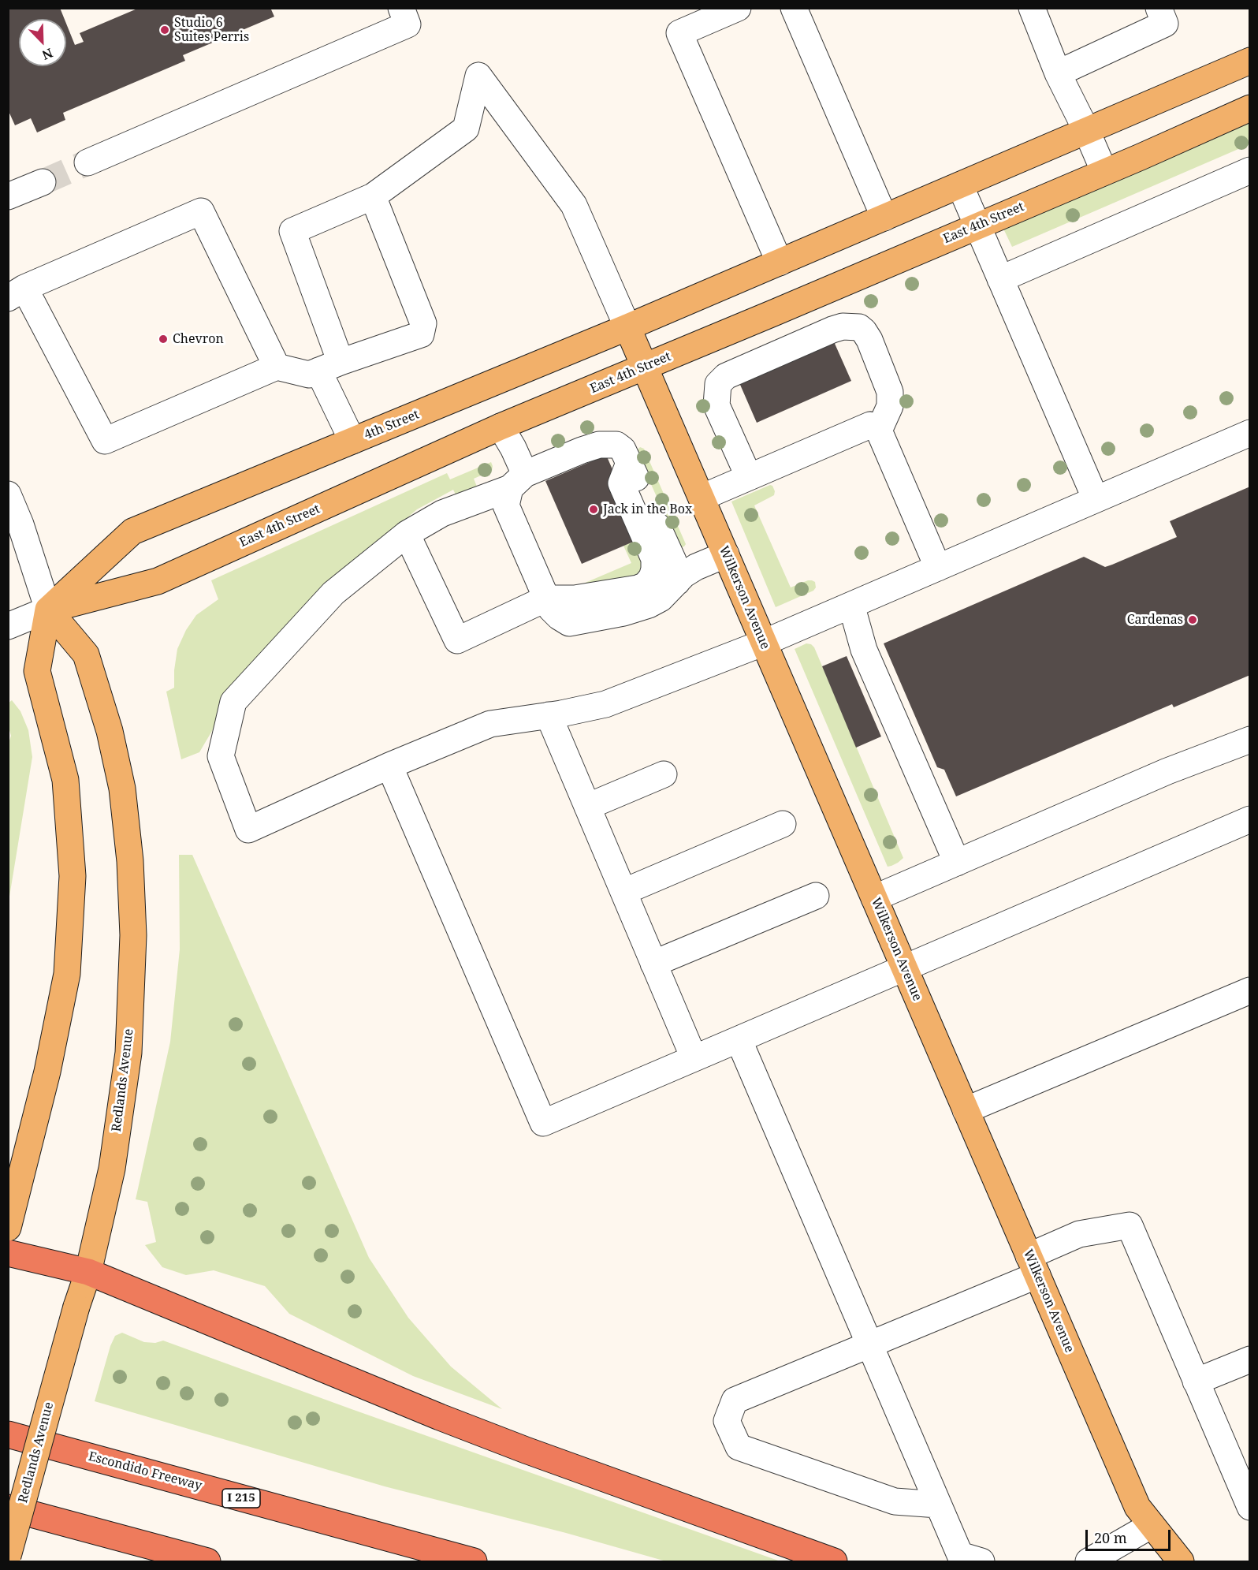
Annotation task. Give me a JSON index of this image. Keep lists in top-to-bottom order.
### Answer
{
  "streets": {
    "highway": ["Escondido Freeway", "I 215"],
    "main road": [
      "East 4th Street",
      "4th Street",
      "Wilkerson Avenue",
      "Redlands Avenue"
    ]
  },
  "crossings": [
    ["East 4th Street", "4th Street"],
    ["East 4th Street", "Wilkerson Avenue"],
    ["East 4th Street", "Redlands Avenue"],
    ["4th Street", "Wilkerson Avenue"],
    ["4th Street", "Redlands Avenue"]
  ],
  "places": [
    "Studio 6 Suites Perris",
    "Chevron",
    "Jack in the Box",
    "Cardenas"
  ],
  "scale_bar": "20 m",
  "north": "bottom right"
}
